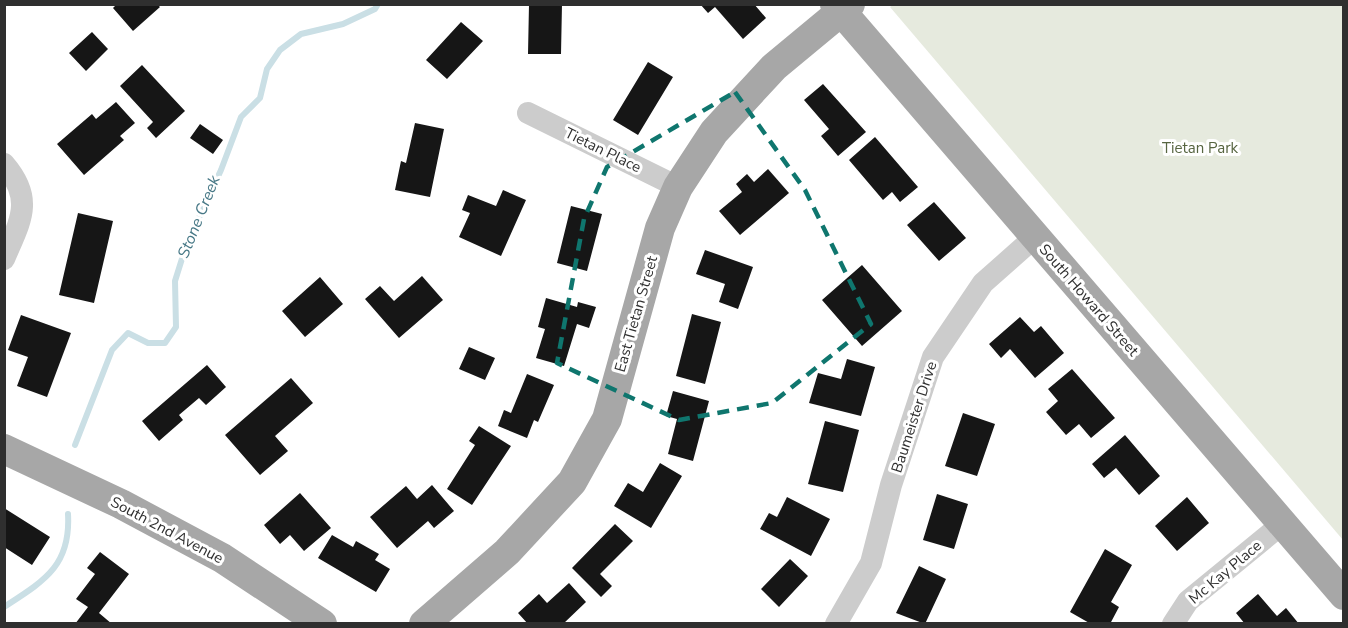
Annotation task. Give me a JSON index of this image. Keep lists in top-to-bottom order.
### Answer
{
  "streets": {
    "main road": ["South Howard Street", "East Tietan Street", "South 2nd Avenue"],
    "street": ["Tietan Place", "Baumeister Drive", "Mc Kay Place"]
  },
  "crossings": [
    ["Tietan Place", "East Tietan Street"],
    ["South Howard Street", "East Tietan Street"],
    ["South Howard Street", "Baumeister Drive"],
    ["South Howard Street", "Mc Kay Place"]
  ],
  "water": ["Stone Creek"],
  "parks": ["Tietan Park"]
}
